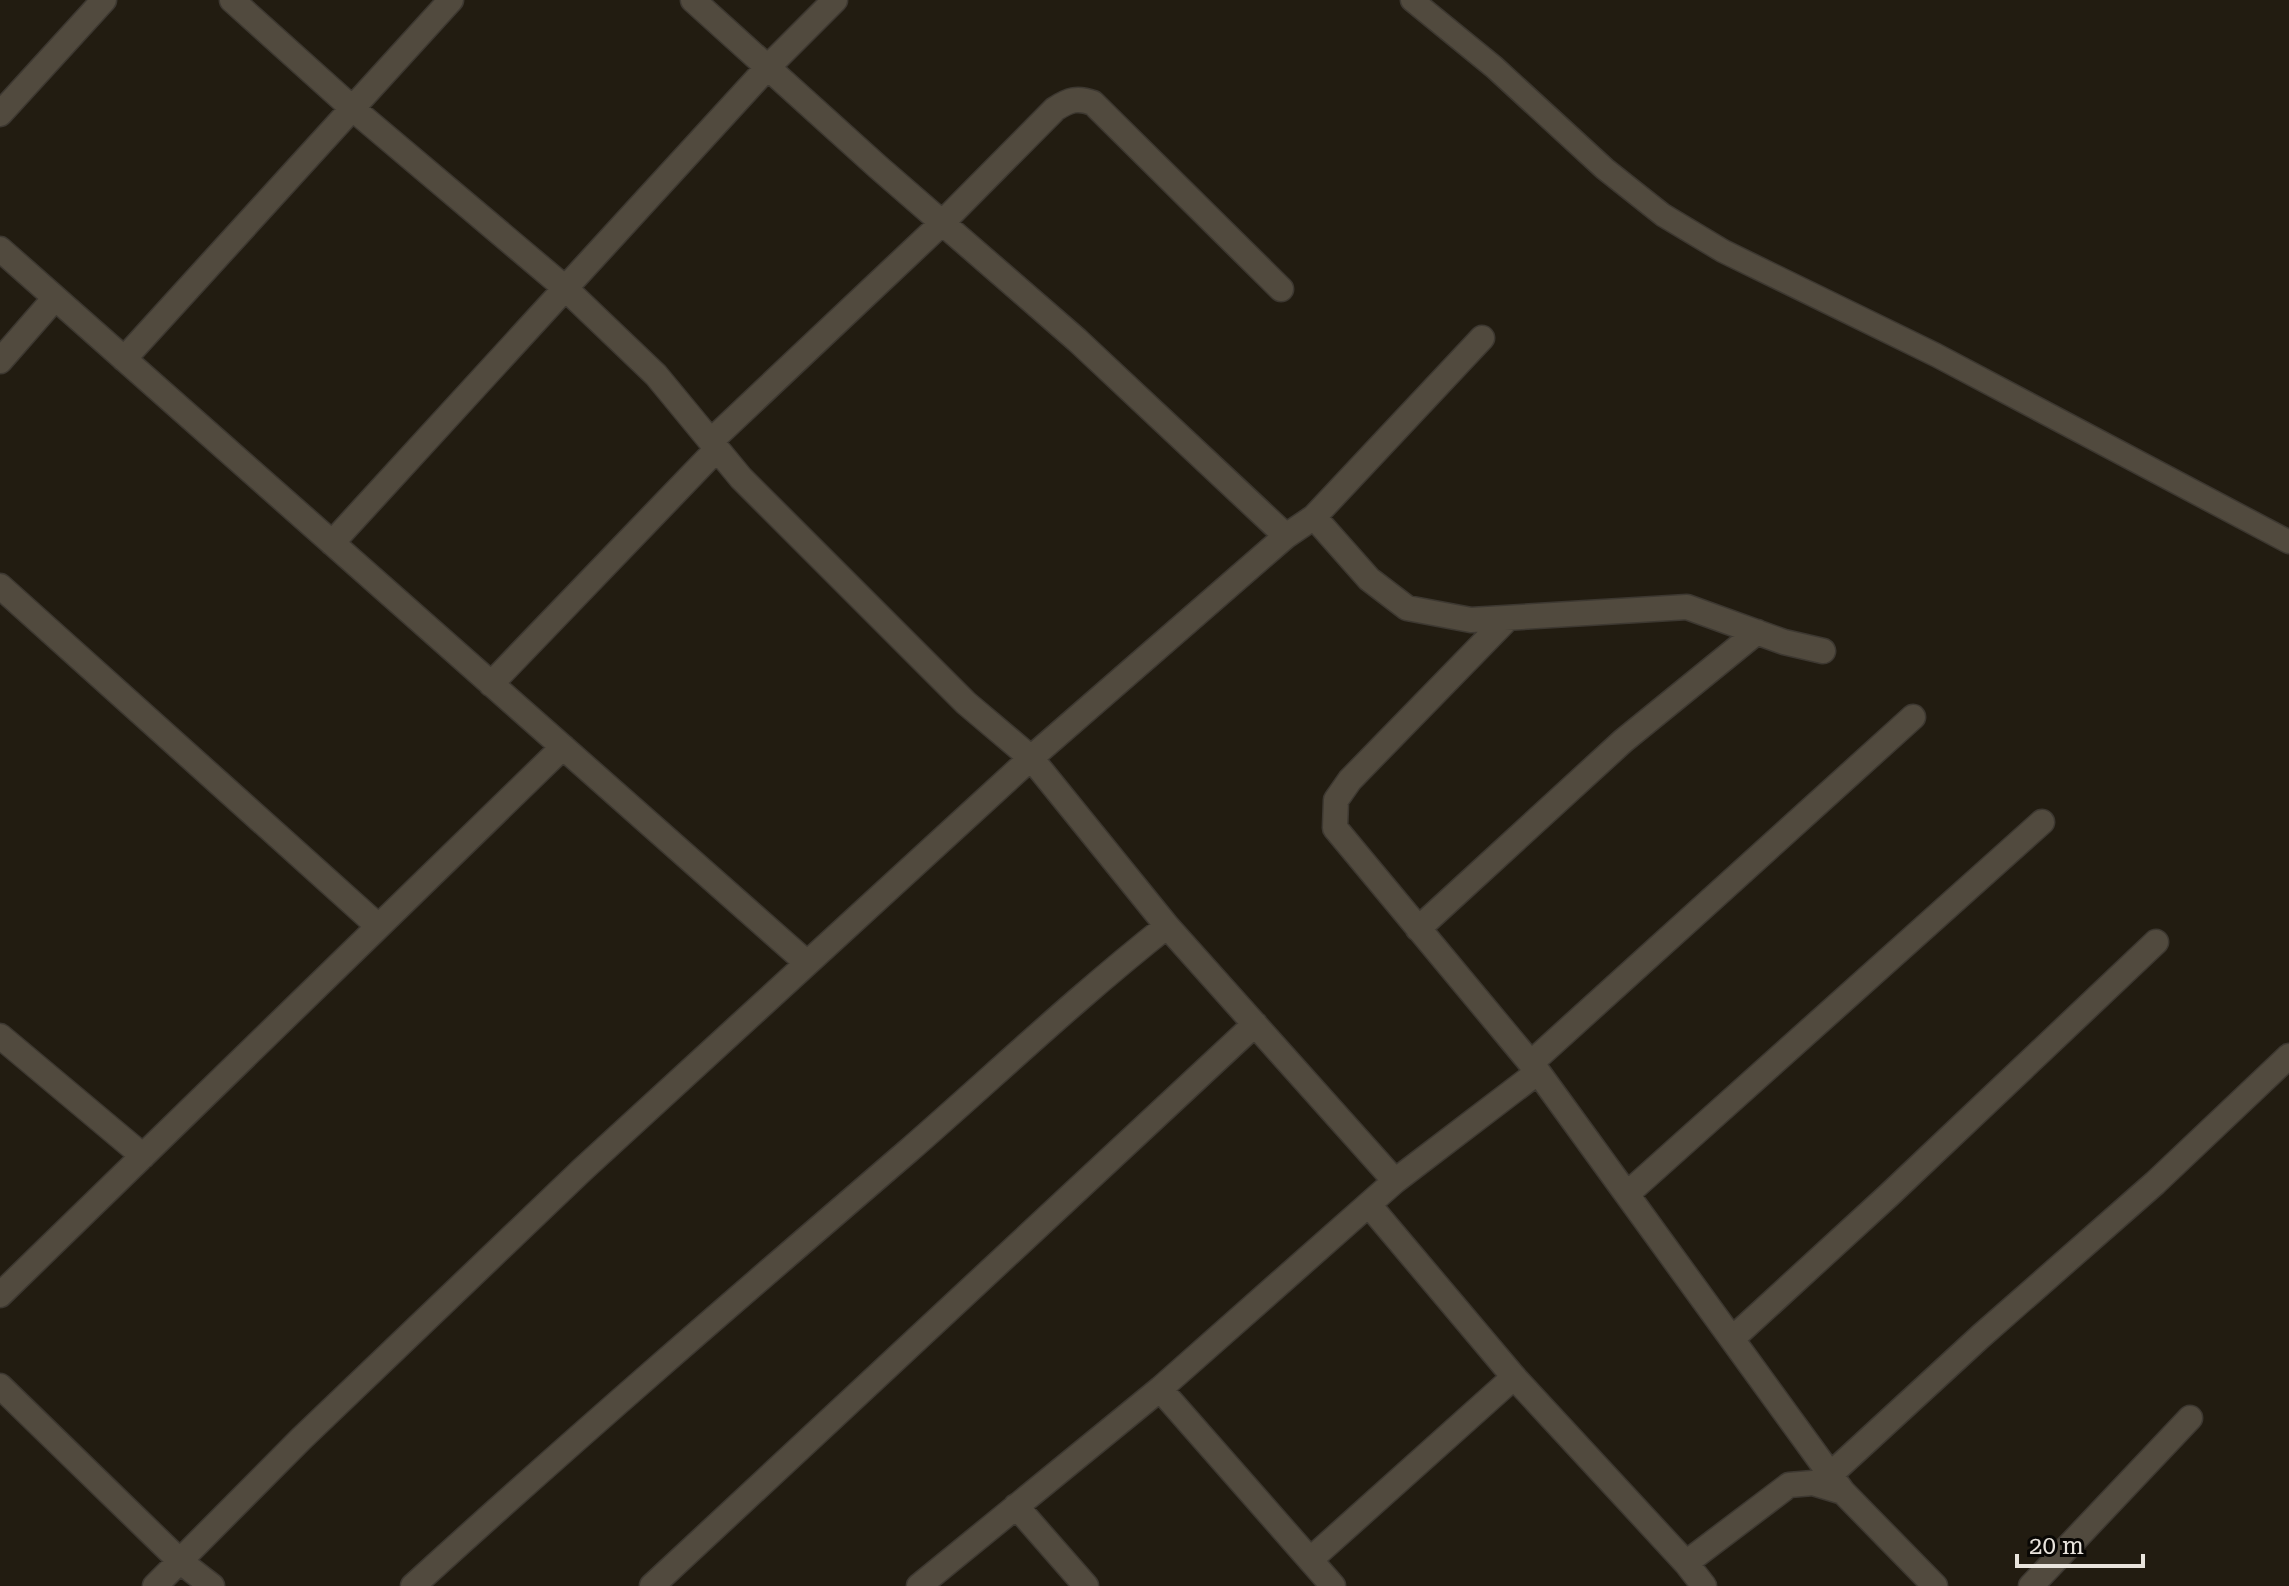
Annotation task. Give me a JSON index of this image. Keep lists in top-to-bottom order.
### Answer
{
  "scale_bar": "20 m"
}
